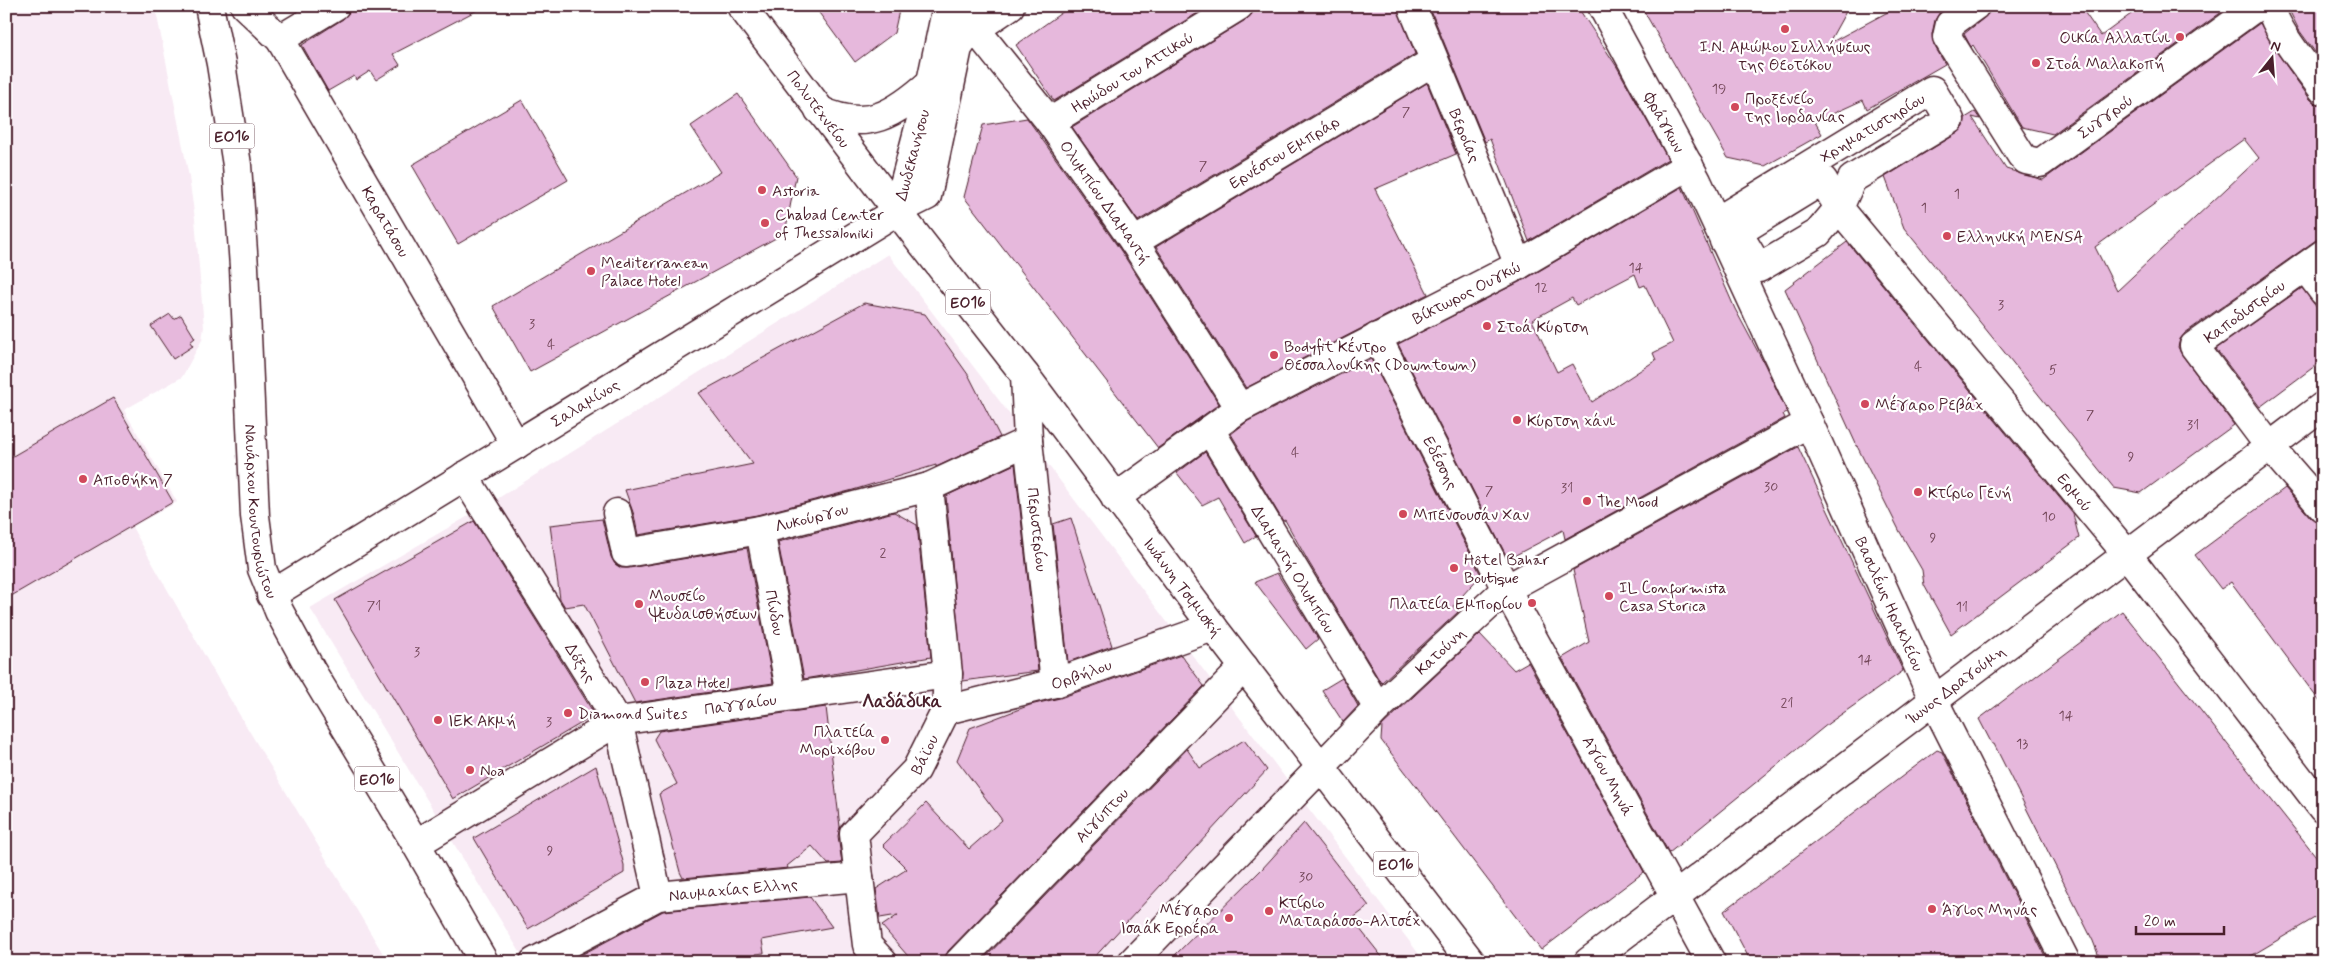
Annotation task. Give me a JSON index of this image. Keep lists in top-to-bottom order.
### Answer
{
  "streets": {
    "street": [
      "Ηρώδου του Αττικού",
      "Πολυτεχνείου",
      "Συγγρού",
      "Φράγκων",
      "Χρηματιστηρίου",
      "ΕΟ16",
      "Βεροίας",
      "Ερνέστου Εμπράρ",
      "Δωδεκανήσου",
      "Ολυμπίου Διαμαντή",
      "Καρατάσου",
      "Βίκτωρος Ουγκώ",
      "Καποδιστρίου",
      "Σαλαμίνος",
      "Εδέσσης",
      "Ερμού",
      "Ναυάρχου Κουντουριώτου",
      "Λυκούργου",
      "Περιστερίου",
      "Διαμαντή Ολυμπίου",
      "Ιωάννη Τσιμισκή",
      "Βασιλέως Ηρακλείου",
      "Πίνδου",
      "Κατούνη",
      "Δόξης",
      "Ορβήλου",
      "Ίωνος Δραγούμη",
      "Παγγαίου",
      "Βάϊου",
      "Αγίου Μηνά",
      "Αιγύπτου",
      "Ναυμαχίας Ελλης"
    ]
  },
  "crossings": [
    ["Ηρώδου του Αττικού", "Ολυμπίου Διαμαντή"],
    ["Πολυτεχνείου", "Δωδεκανήσου"],
    ["Πολυτεχνείου", "Σαλαμίνος"],
    ["Πολυτεχνείου", "Ιωάννη Τσιμισκή"],
    ["Φράγκων", "Χρηματιστηρίου"],
    ["Φράγκων", "Βίκτωρος Ουγκώ"],
    ["Φράγκων", "Ερμού"],
    ["Φράγκων", "Βασιλέως Ηρακλείου"],
    ["Χρηματιστηρίου", "Ερμού"],
    ["Χρηματιστηρίου", "Βασιλέως Ηρακλείου"],
    ["Βεροίας", "Ερνέστου Εμπράρ"],
    ["Βεροίας", "Βίκτωρος Ουγκώ"],
    ["Ερνέστου Εμπράρ", "Ολυμπίου Διαμαντή"],
    ["Δωδεκανήσου", "Ολυμπίου Διαμαντή"],
    ["Δωδεκανήσου", "Σαλαμίνος"],
    ["Δωδεκανήσου", "Ιωάννη Τσιμισκή"],
    ["Ολυμπίου Διαμαντή", "Βίκτωρος Ουγκώ"],
    ["Καρατάσου", "Σαλαμίνος"],
    ["Βίκτωρος Ουγκώ", "Εδέσσης"],
    ["Βίκτωρος Ουγκώ", "Διαμαντή Ολυμπίου"],
    ["Βίκτωρος Ουγκώ", "Ιωάννη Τσιμισκή"],
    ["Καποδιστρίου", "Ίωνος Δραγούμη"],
    ["Σαλαμίνος", "Ναυάρχου Κουντουριώτου"],
    ["Σαλαμίνος", "Ιωάννη Τσιμισκή"],
    ["Σαλαμίνος", "Δόξης"],
    ["Εδέσσης", "Κατούνη"],
    ["Εδέσσης", "Αγίου Μηνά"],
    ["Ερμού", "Βασιλέως Ηρακλείου"],
    ["Ερμού", "Ίωνος Δραγούμη"],
    ["Ναυάρχου Κουντουριώτου", "Παγγαίου"],
    ["Λυκούργου", "Περιστερίου"],
    ["Λυκούργου", "Πίνδου"],
    ["Λυκούργου", "Βάϊου"],
    ["Περιστερίου", "Ιωάννη Τσιμισκή"],
    ["Περιστερίου", "Ορβήλου"],
    ["Διαμαντή Ολυμπίου", "Κατούνη"],
    ["Ιωάννη Τσιμισκή", "Κατούνη"],
    ["Ιωάννη Τσιμισκή", "Ορβήλου"],
    ["Ιωάννη Τσιμισκή", "Αιγύπτου"],
    ["Βασιλέως Ηρακλείου", "Κατούνη"],
    ["Βασιλέως Ηρακλείου", "Ίωνος Δραγούμη"],
    ["Πίνδου", "Παγγαίου"],
    ["Κατούνη", "Αγίου Μηνά"],
    ["Δόξης", "Παγγαίου"],
    ["Δόξης", "Ναυμαχίας Ελλης"],
    ["Ορβήλου", "Βάϊου"],
    ["Ίωνος Δραγούμη", "Αγίου Μηνά"],
    ["Παγγαίου", "Βάϊου"],
    ["Βάϊου", "Ναυμαχίας Ελλης"]
  ],
  "districts": ["Λαδάδικα"],
  "places": [
    "I.N. Αμώμου Συλλήψεως της Θεοτόκου",
    "Οικία Αλλατίνι",
    "Στοά Μαλακοπή",
    "Προξενείο της Ιορδανίας",
    "Astoria",
    "Chabad Center of Thessaloniki",
    "Ελληνική MENSA",
    "Mediterranean Palace Hotel",
    "Στοά Κύρτση",
    "Bodyfit Κέντρο Θεσσαλονίκης (Downtown)",
    "Μέγαρο Ρεβάχ",
    "Κύρτση χάνι",
    "Αποθήκη 7",
    "Κτίριο Γενή",
    "The Mood",
    "Μπενσουσάν Χαν",
    "Hôtel Bahar Boutique",
    "IL Conformista Casa Storica",
    "Πλατεία Εμπορίου",
    "Μουσείο Ψευδαισθήσεων",
    "Plaza Hotel",
    "Diamond Suites",
    "ΙΕΚ Ακμή",
    "Πλατεία Μοριχόβου",
    "Noa",
    "Άγιος Μηνάς",
    "Κτίριο Ματαράσσο-Αλτσέχ",
    "Μέγαρο Ισαάκ Ερρέρα"
  ],
  "house_numbers": [
    "19",
    "7",
    "7",
    "1",
    "1",
    "14",
    "12",
    "3",
    "3",
    "4",
    "4",
    "5",
    "7",
    "31",
    "4",
    "9",
    "30",
    "31",
    "7",
    "10",
    "9",
    "2",
    "71",
    "11",
    "3",
    "14",
    "21",
    "14",
    "3",
    "13",
    "9",
    "30"
  ],
  "scale_bar": "20 m",
  "north": "top"
}
